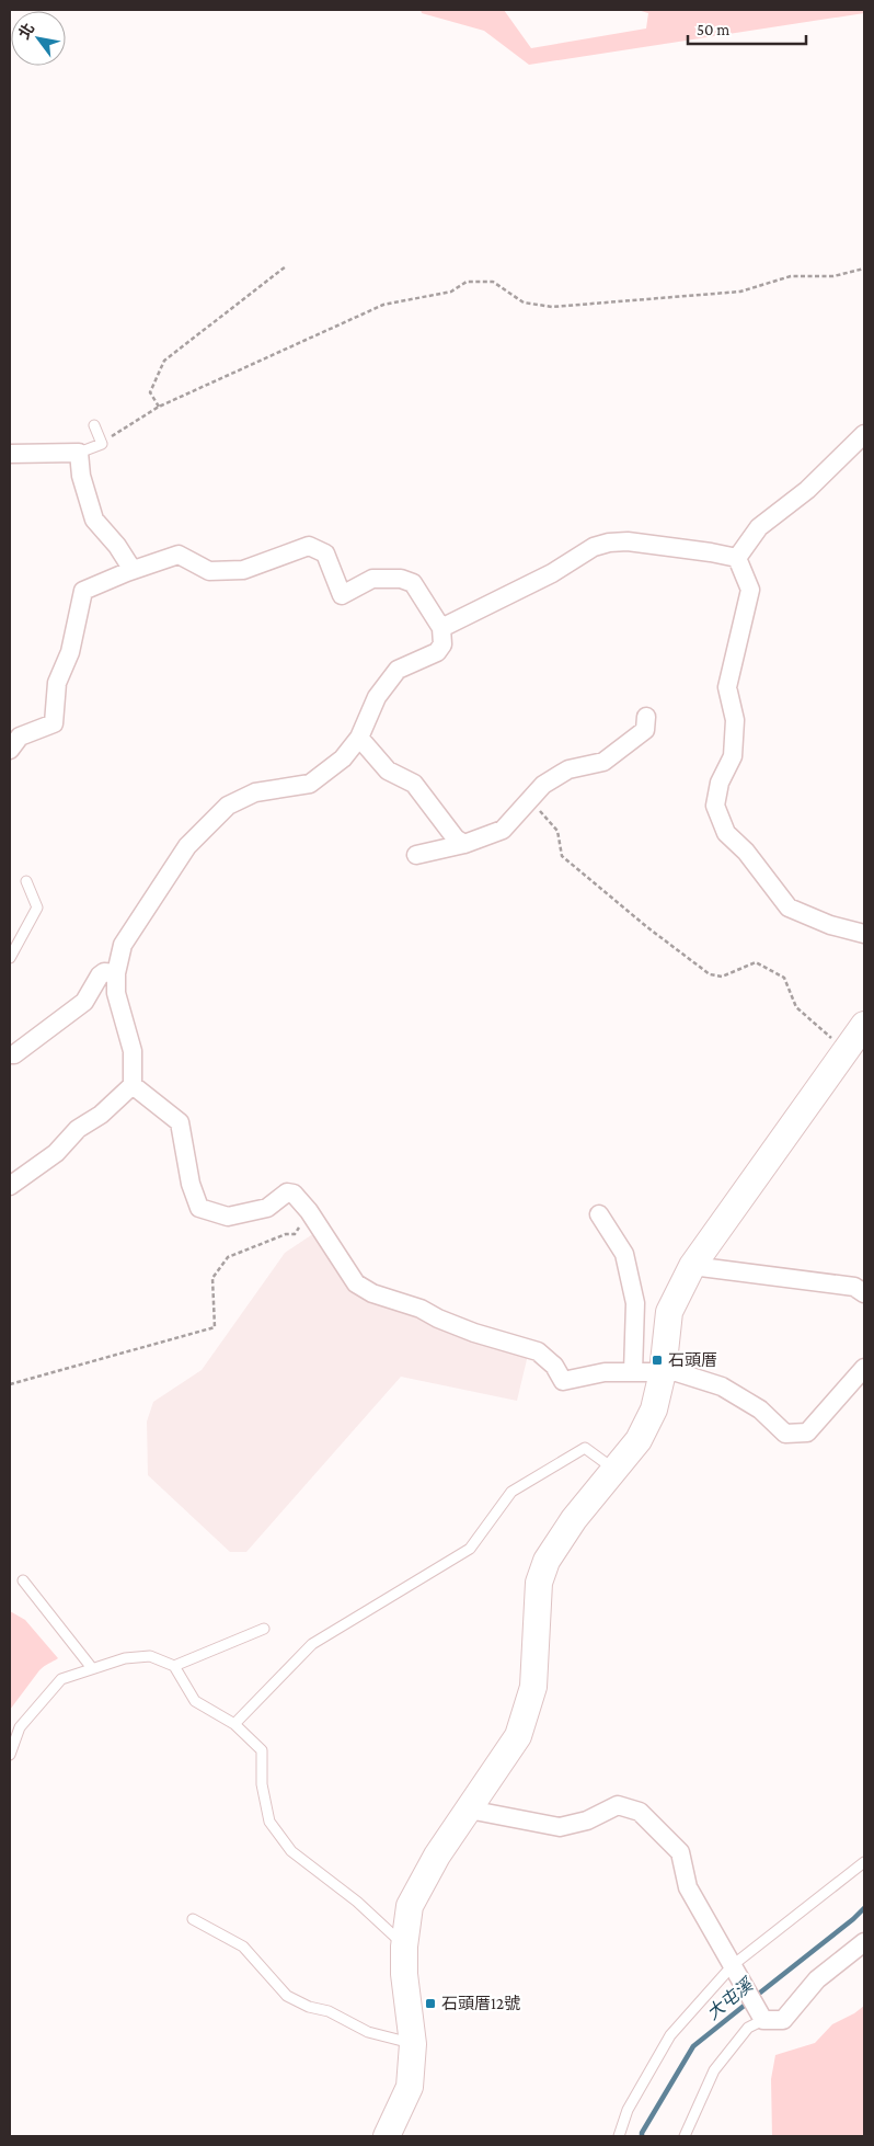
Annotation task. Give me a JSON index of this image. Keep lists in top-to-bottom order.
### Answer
{
  "water": ["大屯溪"],
  "places": {
    "transit": ["石頭厝", "石頭厝12號"]
  },
  "scale_bar": "50 m",
  "north": "top left"
}
